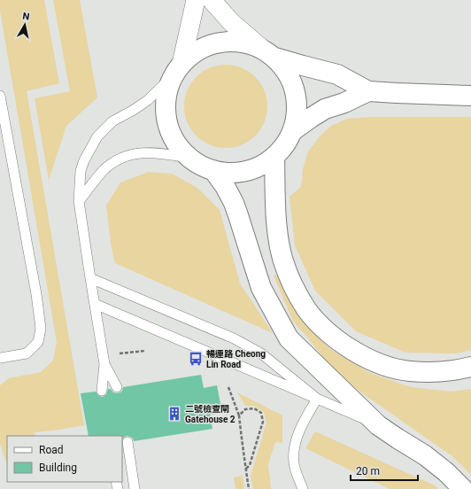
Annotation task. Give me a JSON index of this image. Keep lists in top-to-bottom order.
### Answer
{
  "places": {
    "bus stop": ["暢連路 Cheong Lin Road"],
    "building": ["二號檢查閘 Gatehouse 2"]
  },
  "legend": ["Road", "Building"],
  "scale_bar": "20 m",
  "north": "top"
}
